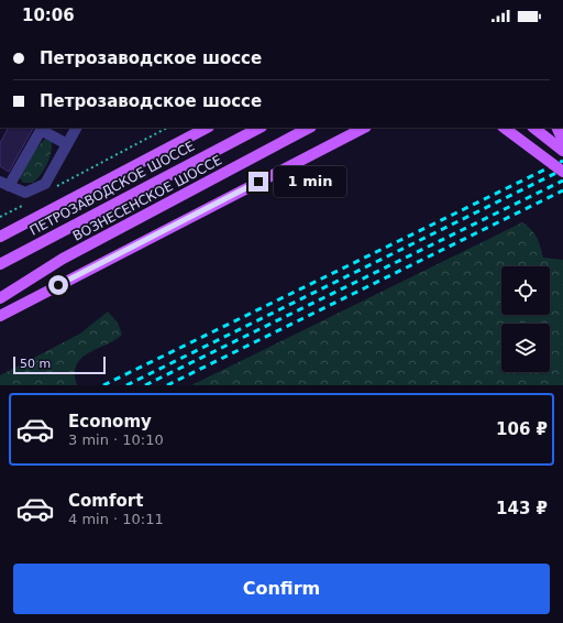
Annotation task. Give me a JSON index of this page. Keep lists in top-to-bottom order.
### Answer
{
  "streets": {
    "main road": ["ПЕТРОЗАВОДСКОЕ ШОССЕ", "ВОЗНЕСЕНСКОЕ ШОССЕ"]
  },
  "scale_bar": "50 m",
  "page": {
    "status": "10:06",
    "banner": ["Петрозаводское шоссе", "Петрозаводское шоссе"],
    "bubble": "1 min",
    "scale": "50 m",
    "list": [
      {
        "name": "Economy",
        "note": "3 min · 10:10",
        "value": "106 ₽"
      },
      {
        "name": "Comfort",
        "note": "4 min · 10:11",
        "value": "143 ₽"
      }
    ],
    "buttons": "Confirm"
  }
}
